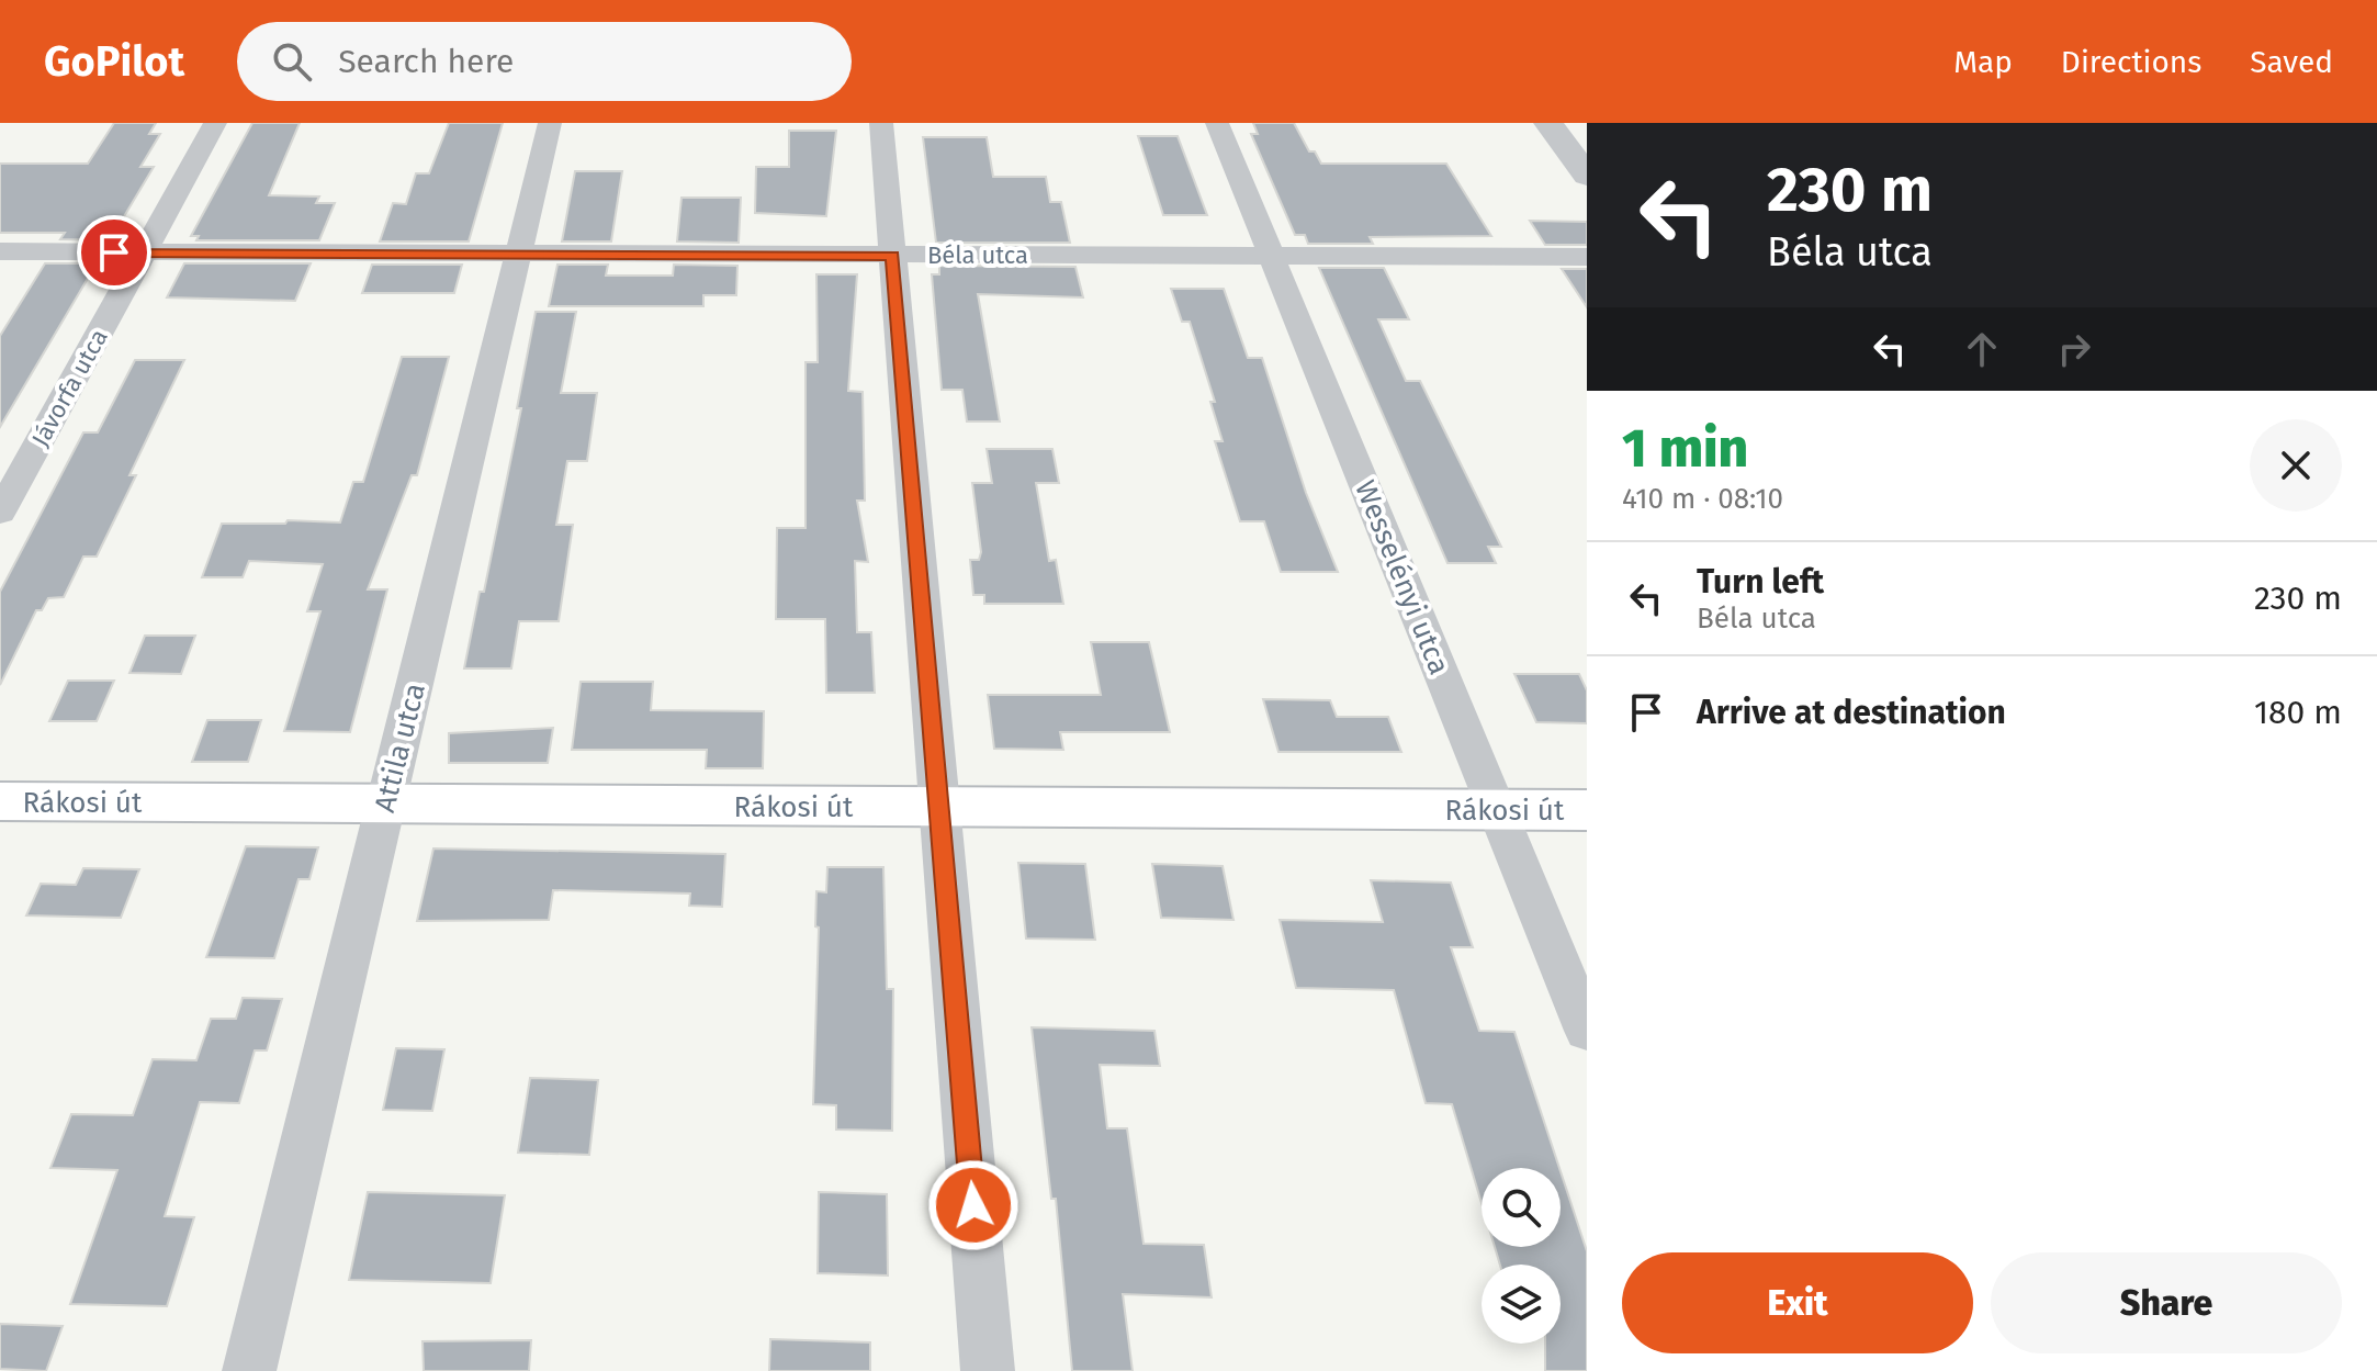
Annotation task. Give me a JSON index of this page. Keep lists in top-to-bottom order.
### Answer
{
  "streets": {
    "main road": ["Rákosi út"],
    "street": [
      "Béla utca",
      "Jávorfa utca",
      "Wesselényi utca",
      "Attila utca"
    ]
  },
  "crossings": [
    ["Béla utca", "Jávorfa utca"],
    ["Béla utca", "Wesselényi utca"],
    ["Béla utca", "Attila utca"],
    ["Wesselényi utca", "Rákosi út"],
    ["Attila utca", "Rákosi út"]
  ],
  "page": {
    "header": "GoPilot",
    "search": "Search here",
    "nav": ["Map", "Directions", "Saved"],
    "turn": ["230 m", "Béla utca"],
    "heading": ["1 min", "410 m · 08:10"],
    "list": [
      {
        "name": "Turn left",
        "note": "Béla utca",
        "value": "230 m"
      },
      {
        "name": "Arrive at destination",
        "value": "180 m"
      }
    ],
    "buttons": ["Exit", "Share"]
  }
}
